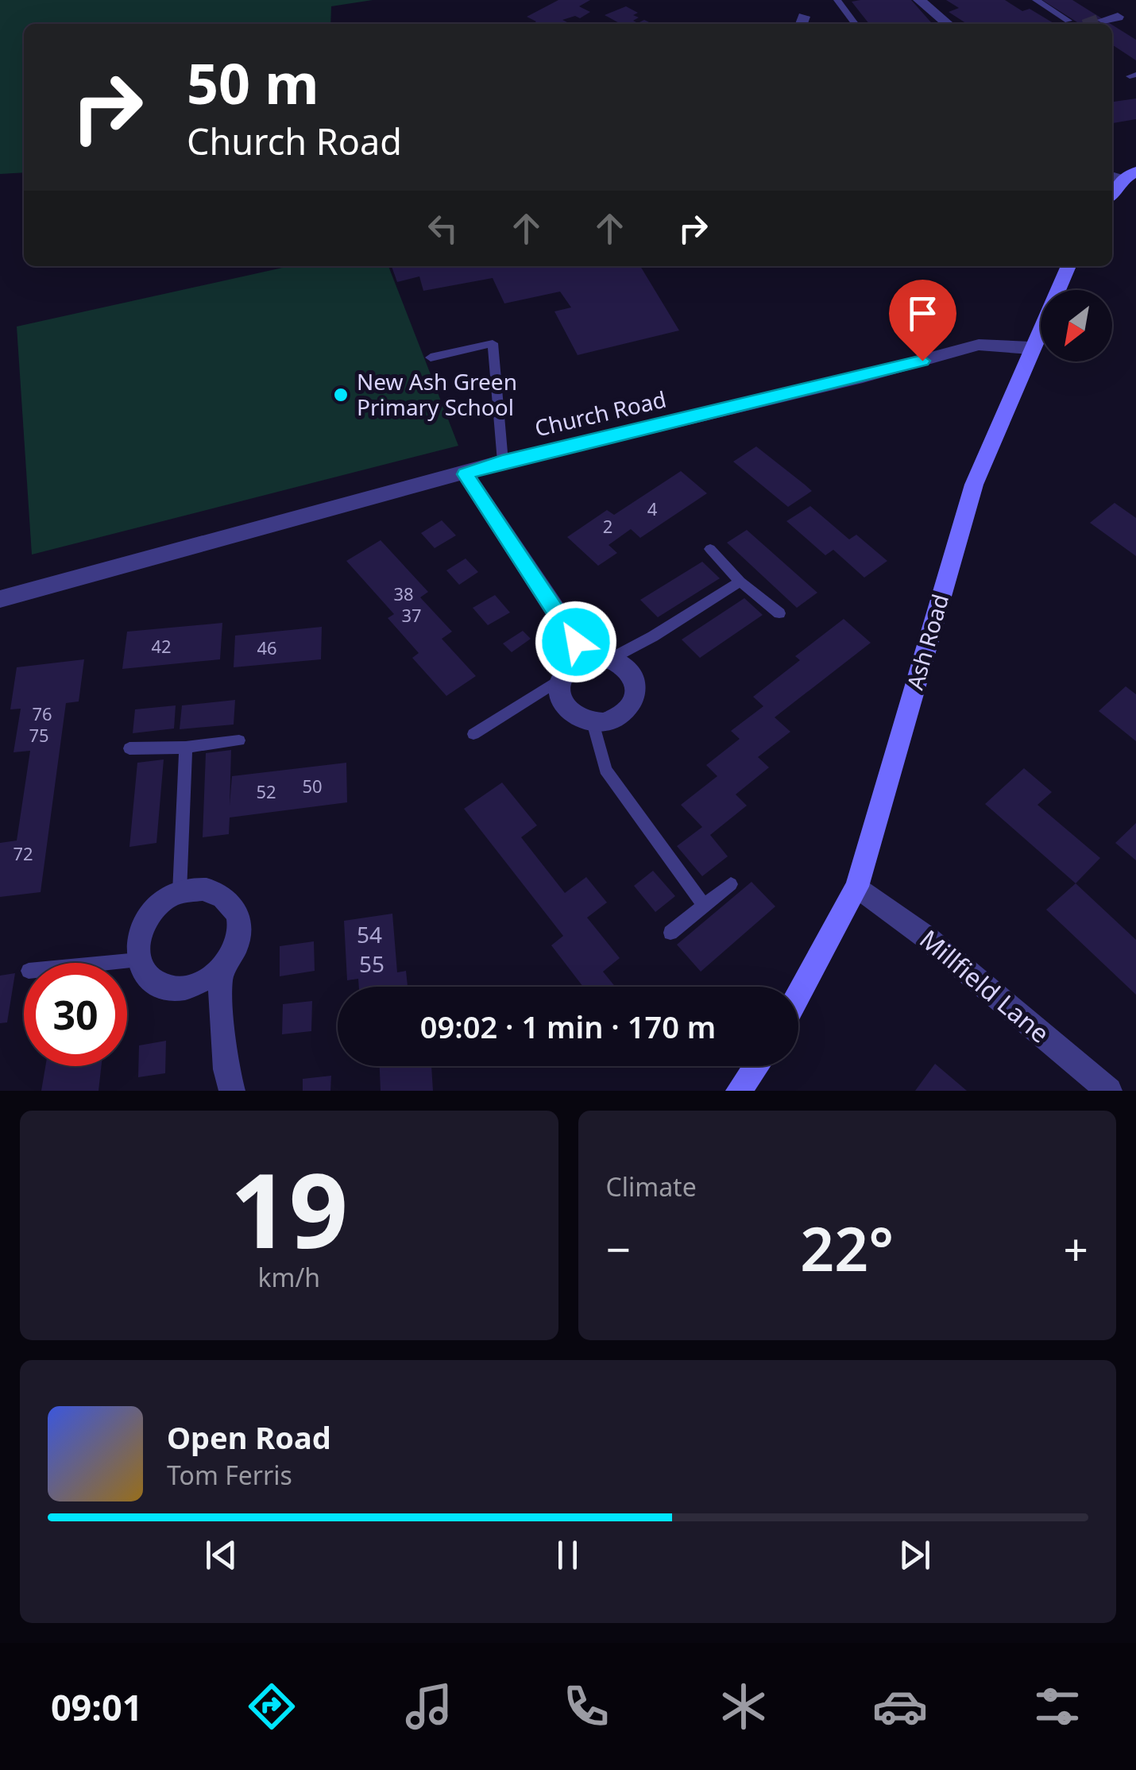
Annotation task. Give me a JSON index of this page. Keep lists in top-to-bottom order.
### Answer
{
  "streets": {
    "street": ["Church Road", "Ash Road", "Millfield Lane"]
  },
  "crossings": [
    ["Church Road", "Ash Road"],
    ["Ash Road", "Millfield Lane"]
  ],
  "places": ["New Ash Green Primary School"],
  "house_numbers": [
    "4",
    "2",
    "38",
    "37",
    "42",
    "46",
    "76",
    "75",
    "50",
    "52",
    "72",
    "54",
    "55"
  ],
  "north": "bottom left",
  "page": {
    "turn": ["50 m", "Church Road"],
    "limit": "30",
    "trip": "09:02 · 1 min · 170 m",
    "tile": [
      ["19", "km/h"],
      "Climate"
    ],
    "heat": ["−", "22°", "+"],
    "song": ["Open Road", "Tom Ferris"],
    "tabs": "09:01"
  }
}
